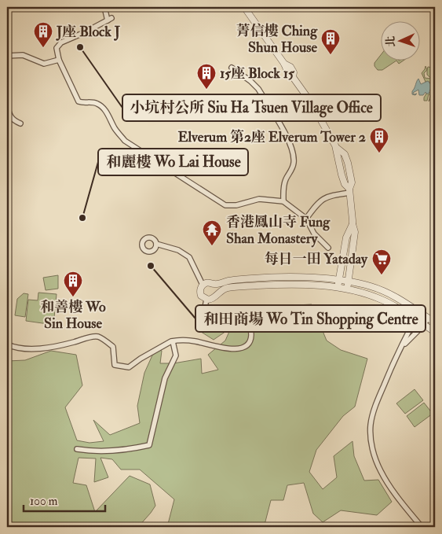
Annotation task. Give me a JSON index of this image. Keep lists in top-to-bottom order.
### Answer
{
  "places": {
    "other": ["小坑村公所 Siu Ha Tsuen Village Office", "和麗樓 Wo Lai House", "和田商場 Wo Tin Shopping Centre"],
    "building": [
      "J座 Block J",
      "菁信樓 Ching Shun House",
      "15座 Block 15",
      "Elverum 第2座 Elverum Tower 2",
      "和善樓 Wo Sin House"
    ],
    "temple": ["香港鳳山寺 Fung Shan Monastery"],
    "supermarket": ["每日一田 Yataday"]
  },
  "scale_bar": "100 m",
  "north": "left"
}
